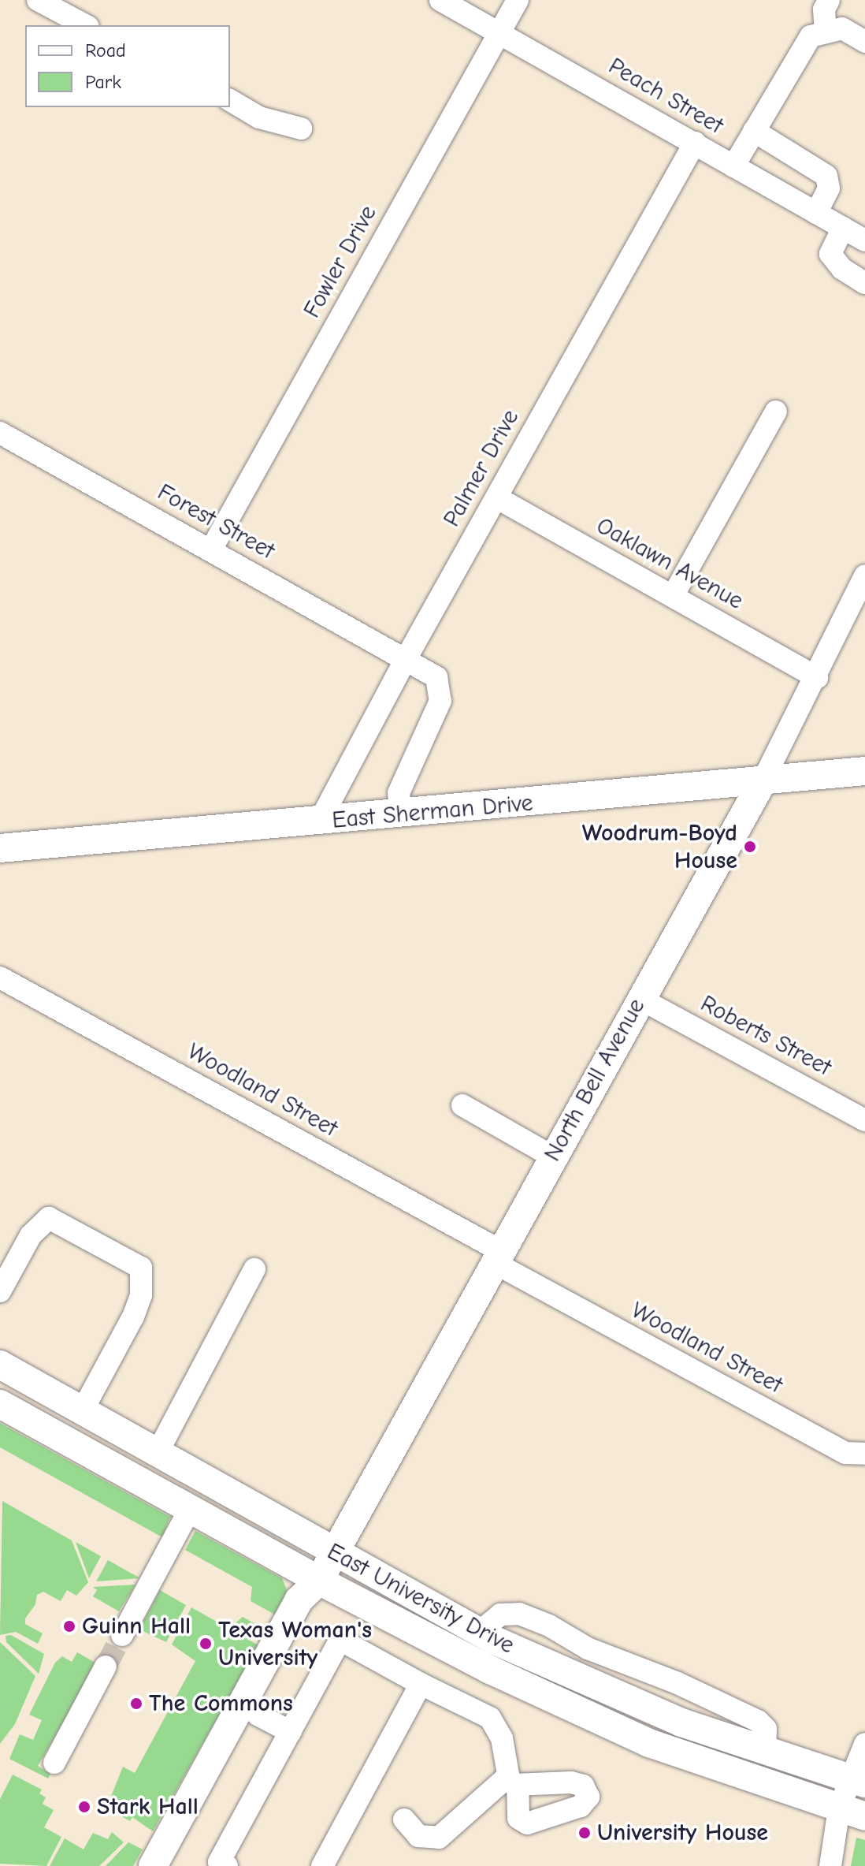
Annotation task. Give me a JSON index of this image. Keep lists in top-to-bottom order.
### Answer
{
  "streets": {
    "main road": ["East Sherman Drive", "North Bell Avenue", "East University Drive"],
    "street": [
      "Peach Street",
      "Fowler Drive",
      "Palmer Drive",
      "Forest Street",
      "Oaklawn Avenue",
      "Roberts Street",
      "Woodland Street"
    ]
  },
  "crossings": [
    ["Peach Street", "Fowler Drive"],
    ["Peach Street", "Palmer Drive"],
    ["Fowler Drive", "Forest Street"],
    ["Palmer Drive", "Forest Street"],
    ["Palmer Drive", "Oaklawn Avenue"],
    ["Palmer Drive", "East Sherman Drive"],
    ["Forest Street", "East Sherman Drive"],
    ["Oaklawn Avenue", "North Bell Avenue"],
    ["East Sherman Drive", "North Bell Avenue"],
    ["Roberts Street", "North Bell Avenue"],
    ["North Bell Avenue", "Woodland Street"],
    ["North Bell Avenue", "East University Drive"]
  ],
  "places": [
    "Woodrum-Boyd House",
    "Guinn Hall",
    "Texas Woman's University",
    "The Commons",
    "Stark Hall",
    "University House"
  ],
  "legend": ["Road", "Park"]
}
